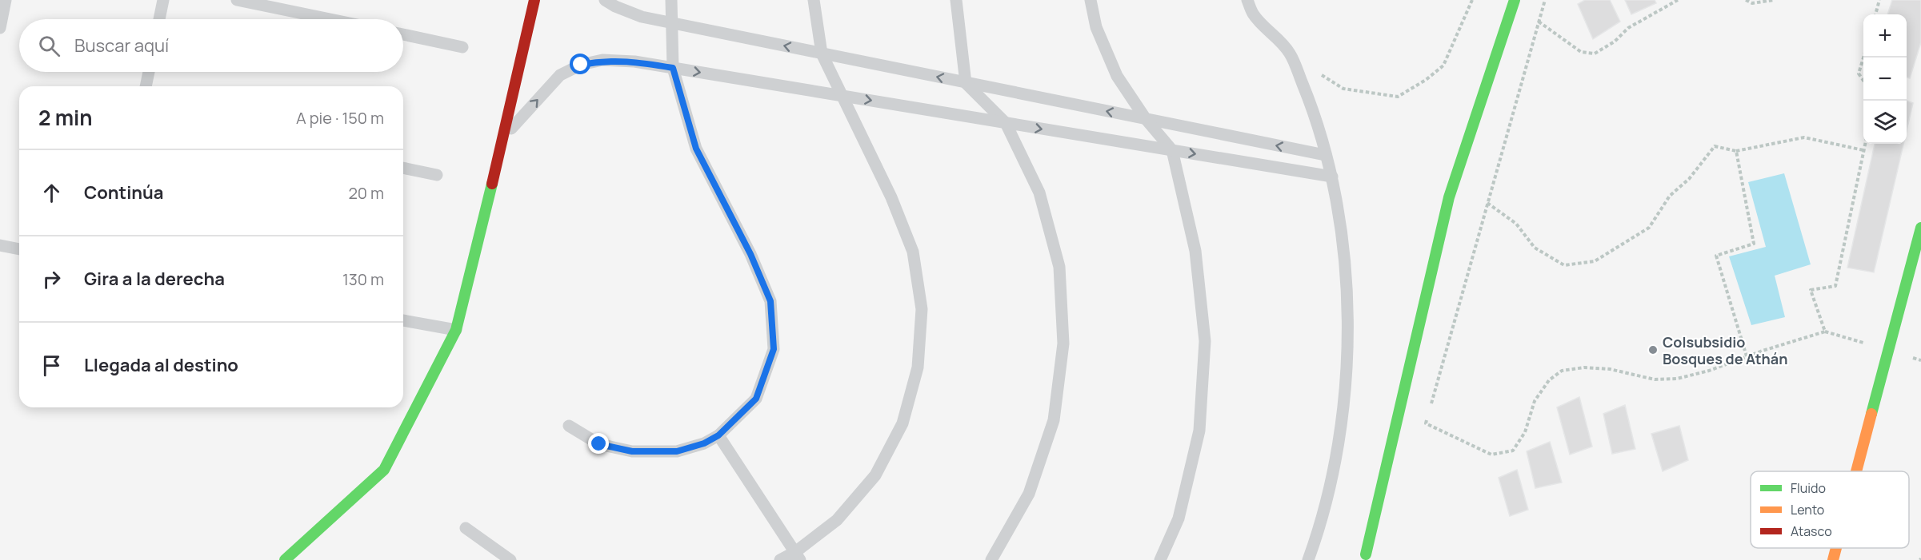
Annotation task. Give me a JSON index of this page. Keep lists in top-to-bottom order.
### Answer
{
  "places": ["Colsubsidio Bosques de Athán"],
  "legend": ["Fluido", "Lento", "Atasco"],
  "page": {
    "map_buttons": ["+", "−"],
    "search": "Buscar aquí",
    "heading": ["2 min", "A pie · 150 m"],
    "list": [
      ["Continúa", "20 m"],
      ["Gira a la derecha", "130 m"],
      "Llegada al destino"
    ]
  }
}
